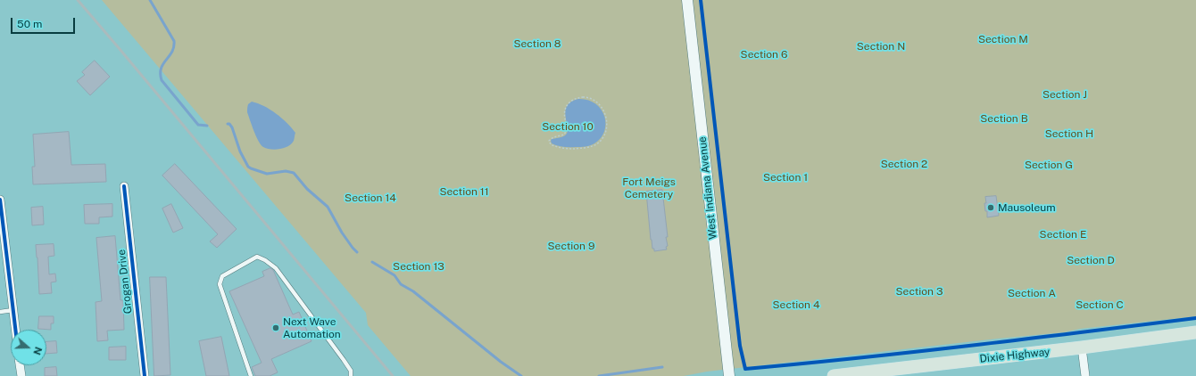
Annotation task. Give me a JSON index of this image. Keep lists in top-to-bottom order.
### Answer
{
  "streets": {
    "main road": ["West Indiana Avenue", "Dixie Highway"],
    "street": ["Grogan Drive"]
  },
  "parks": [
    "Section M",
    "Section 8",
    "Section N",
    "Section 6",
    "Section J",
    "Section B",
    "Section 10",
    "Section H",
    "Section 2",
    "Section G",
    "Section 1",
    "Fort Meigs Cemetery",
    "Section 11",
    "Section 14",
    "Section E",
    "Section 9",
    "Section D",
    "Section 13",
    "Section 3",
    "Section A",
    "Section 4",
    "Section C"
  ],
  "places": ["Mausoleum", "Next Wave Automation"],
  "scale_bar": "50 m",
  "north": "right"
}
